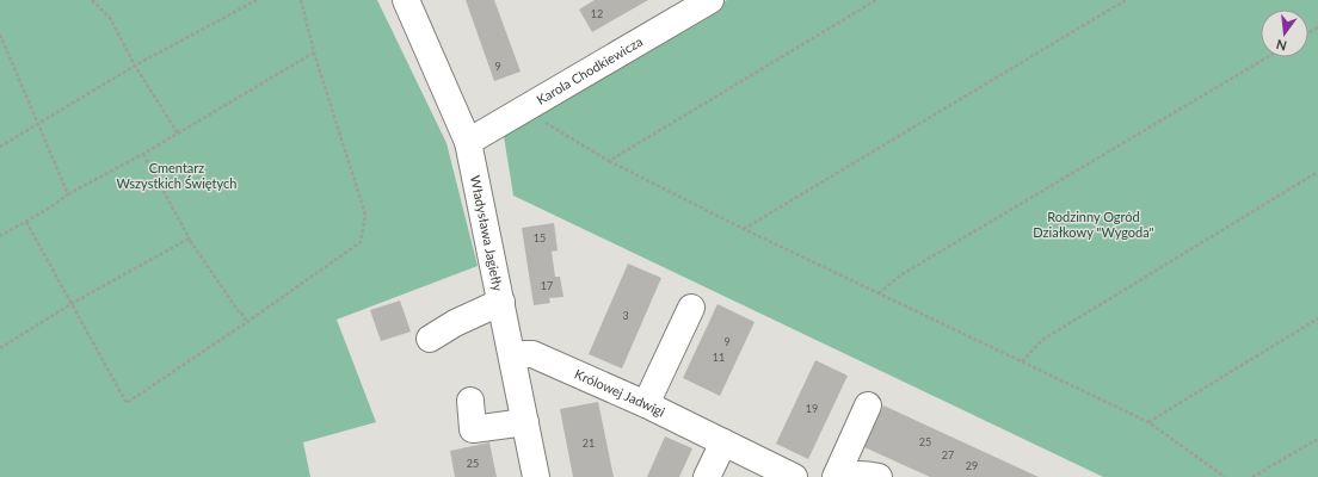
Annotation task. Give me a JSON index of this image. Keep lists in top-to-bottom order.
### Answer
{
  "streets": {
    "street": ["Karola Chodkiewicza", "Władysława Jagiełły", "Królowej Jadwigi"]
  },
  "crossings": [
    ["Karola Chodkiewicza", "Władysława Jagiełły"],
    ["Władysława Jagiełły", "Królowej Jadwigi"]
  ],
  "parks": ["Cmentarz Wszystkich Świętych", "Rodzinny Ogród Działkowy \"Wygoda\""],
  "house_numbers": [
    "12",
    "9",
    "15",
    "17",
    "3",
    "9",
    "11",
    "19",
    "25",
    "21",
    "27",
    "25",
    "29"
  ],
  "north": "bottom"
}
